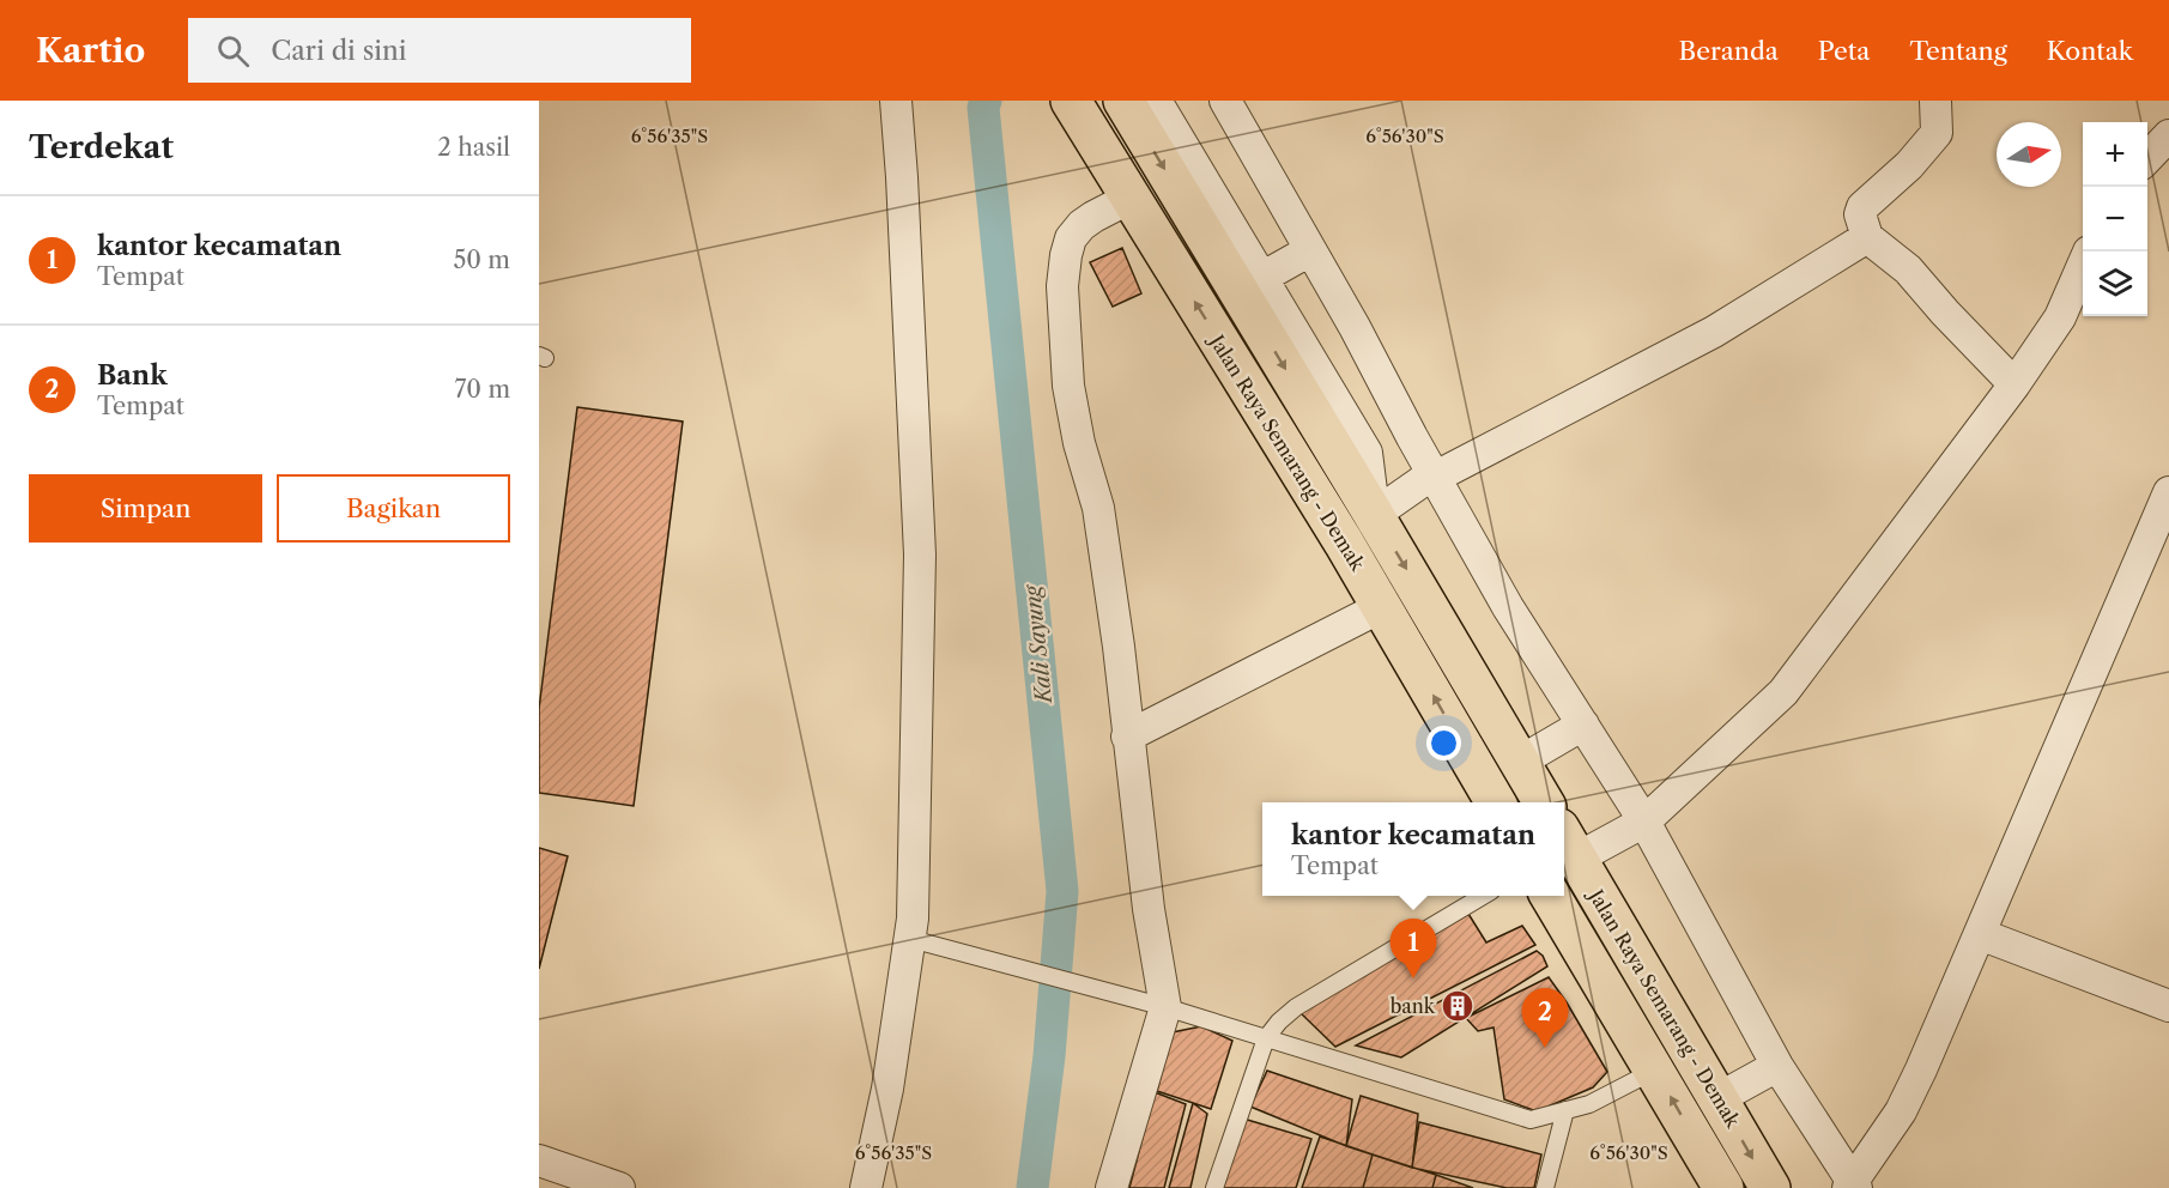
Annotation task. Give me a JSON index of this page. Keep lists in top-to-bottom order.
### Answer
{
  "streets": {
    "highway": ["Jalan Raya Semarang - Demak"]
  },
  "water": ["Kali Sayung"],
  "places": {
    "building": ["bank"]
  },
  "north": "right",
  "page": {
    "header": "Kartio",
    "search": "Cari di sini",
    "nav": [
      "Beranda",
      "Peta",
      "Tentang",
      "Kontak"
    ],
    "heading": ["Terdekat", "2 hasil"],
    "map_buttons": ["+", "−"],
    "list": [
      {
        "mark": "1",
        "name": "kantor kecamatan",
        "note": "Tempat",
        "value": "50 m"
      },
      {
        "mark": "2",
        "name": "Bank",
        "note": "Tempat",
        "value": "70 m"
      }
    ],
    "buttons": ["Simpan", "Bagikan"],
    "popup": ["kantor kecamatan", "Tempat"],
    "pins": ["1", "2"]
  },
  "coordinates": ["6°56'35\"S", "6°56'30\"S"]
}
